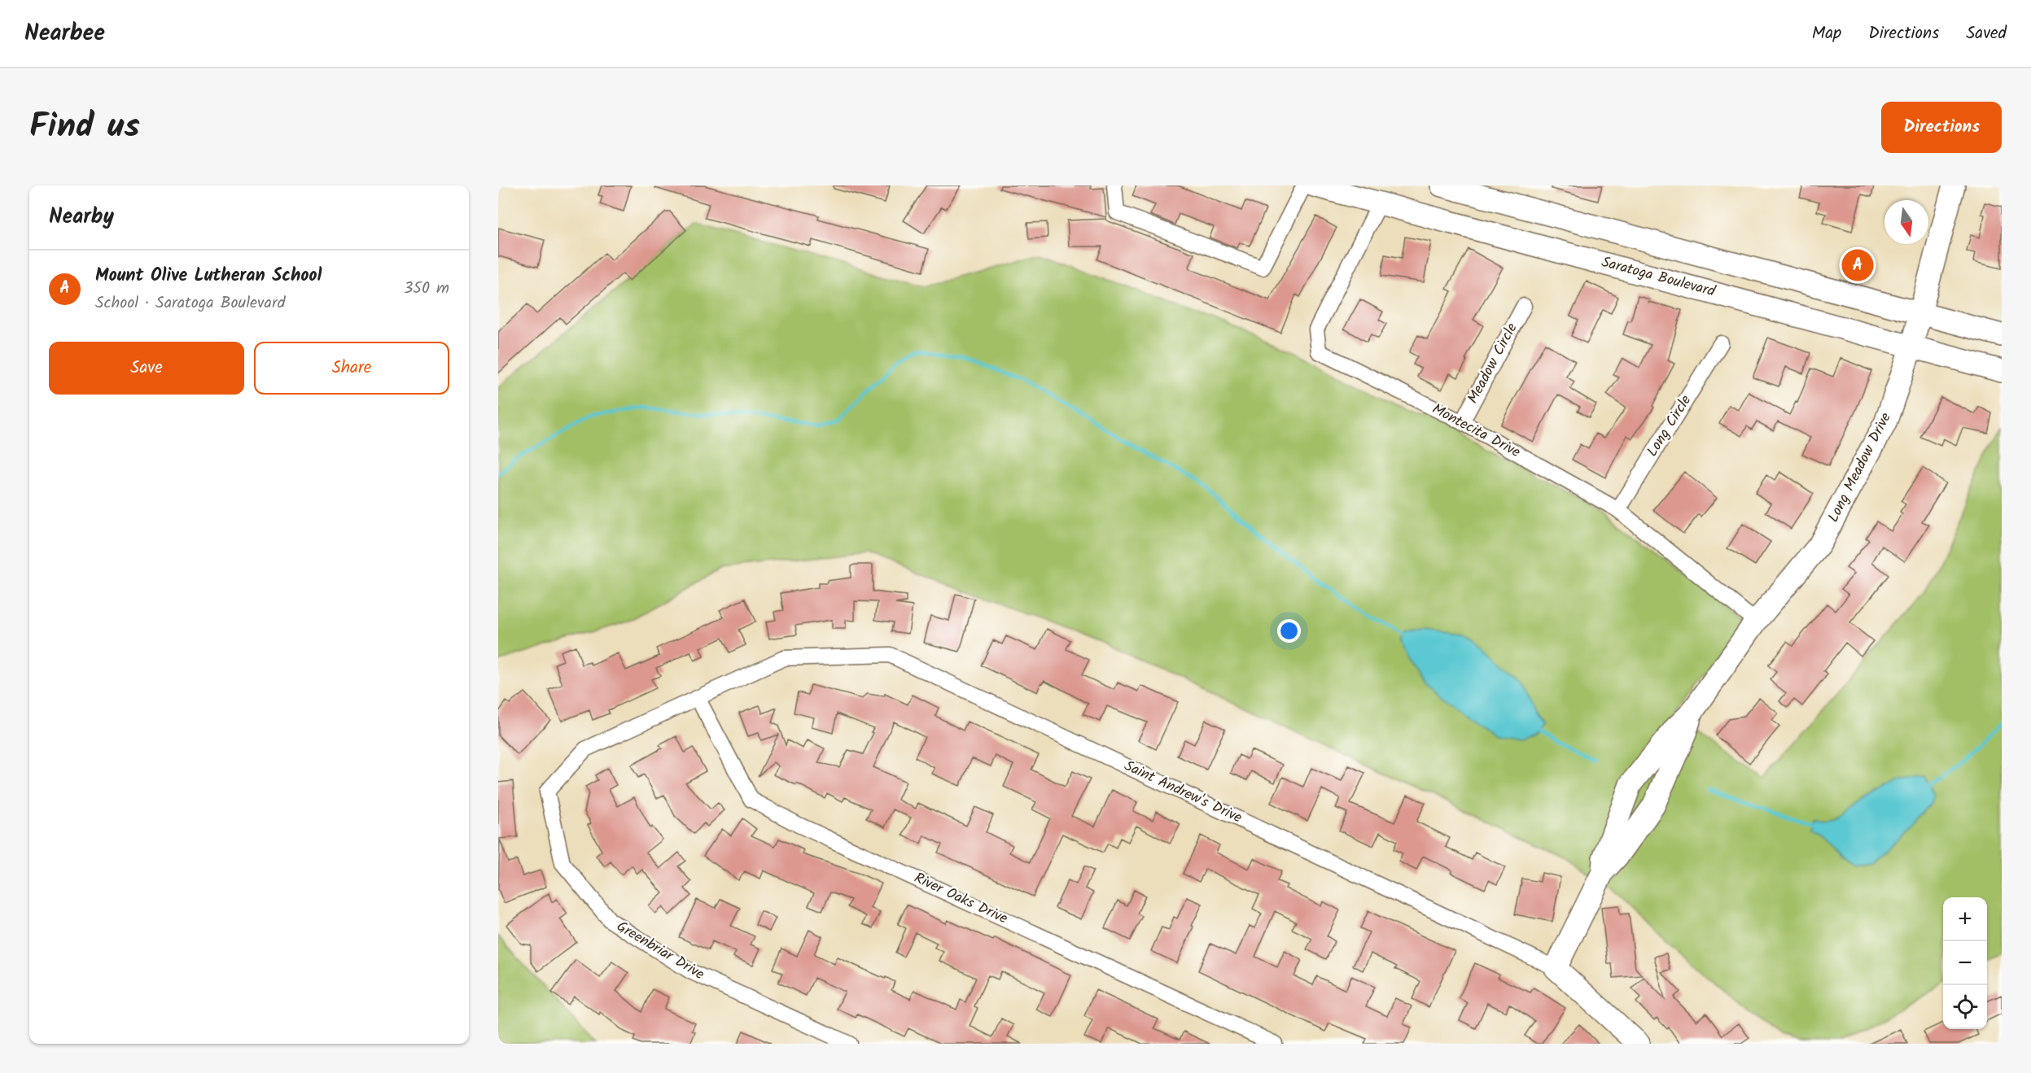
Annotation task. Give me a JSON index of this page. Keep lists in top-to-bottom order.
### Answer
{
  "streets": {
    "main road": ["Saratoga Boulevard", "Long Meadow Drive", "Saint Andrew's Drive"],
    "street": [
      "Meadow Circle",
      "Long Circle",
      "Montecita Drive",
      "River Oaks Drive",
      "Greenbriar Drive"
    ]
  },
  "crossings": [
    ["Saratoga Boulevard", "Montecita Drive"],
    ["Saratoga Boulevard", "Long Meadow Drive"],
    ["Meadow Circle", "Montecita Drive"],
    ["Long Circle", "Montecita Drive"],
    ["Montecita Drive", "Long Meadow Drive"],
    ["Long Meadow Drive", "Saint Andrew's Drive"],
    ["Saint Andrew's Drive", "River Oaks Drive"],
    ["Saint Andrew's Drive", "Greenbriar Drive"],
    ["River Oaks Drive", "Greenbriar Drive"]
  ],
  "north": "bottom",
  "page": {
    "header": "Nearbee",
    "nav": ["Map", "Directions", "Saved"],
    "title": "Find us",
    "buttons": [
      "Directions",
      ["Save", "Share"]
    ],
    "heading": "Nearby",
    "pins": "A",
    "list": [
      {
        "mark": "A",
        "name": "Mount Olive Lutheran School",
        "note": "School · Saratoga Boulevard",
        "value": "350 m"
      }
    ],
    "map_buttons": ["+", "−"]
  }
}
